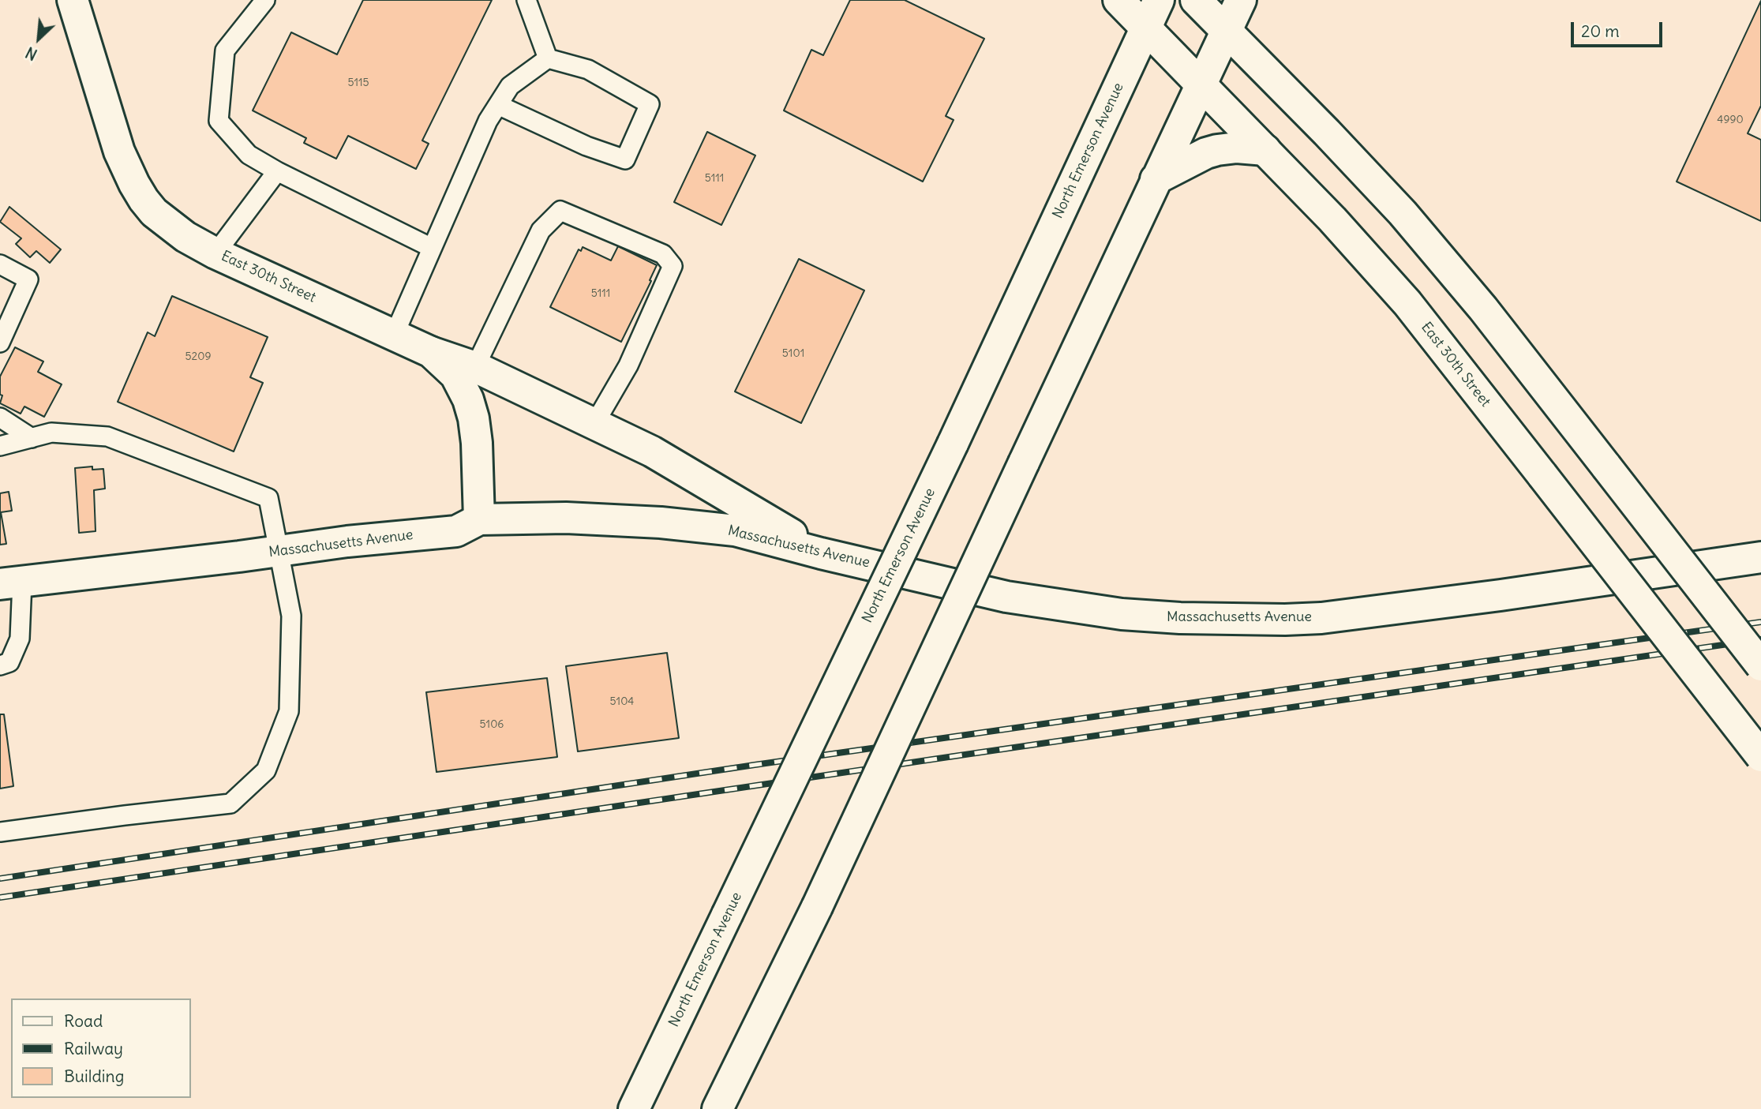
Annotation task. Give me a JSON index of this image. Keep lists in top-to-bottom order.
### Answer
{
  "streets": {
    "main road": ["North Emerson Avenue", "East 30th Street", "Massachusetts Avenue"]
  },
  "crossings": [
    ["North Emerson Avenue", "East 30th Street"],
    ["East 30th Street", "Massachusetts Avenue"]
  ],
  "house_numbers": [
    "5115",
    "4990",
    "5111",
    "5111",
    "5101",
    "5209",
    "5104",
    "5106"
  ],
  "legend": ["Road", "Railway", "Building"],
  "scale_bar": "20 m",
  "north": "bottom left"
}
